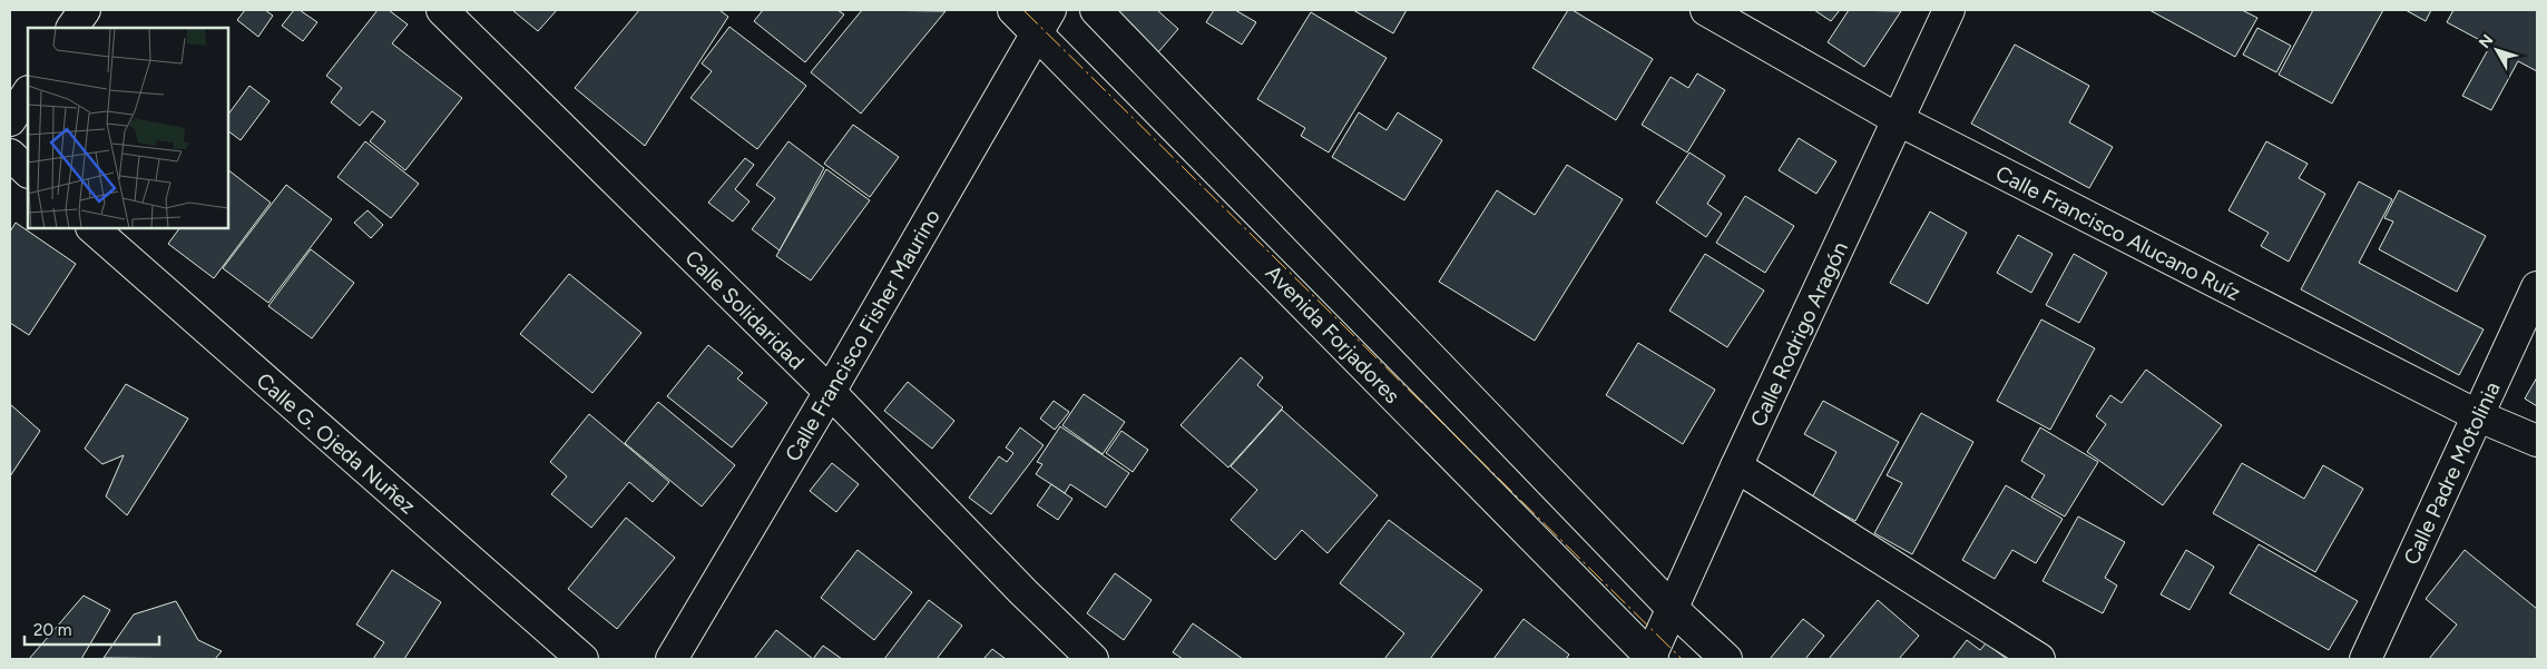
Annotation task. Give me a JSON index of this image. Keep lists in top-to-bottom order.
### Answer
{
  "streets": {
    "street": [
      "Calle Francisco Alucano Ruíz",
      "Calle Solidaridad",
      "Avenida Forjadores",
      "Calle Rodrigo Aragón",
      "Calle Francisco Fisher Maurino",
      "Calle G. Ojeda Nuñez",
      "Calle Padre Motolinia"
    ]
  },
  "crossings": [
    ["Calle Francisco Alucano Ruíz", "Calle Rodrigo Aragón"],
    ["Calle Francisco Alucano Ruíz", "Calle Padre Motolinia"],
    ["Calle Solidaridad", "Calle Francisco Fisher Maurino"],
    ["Avenida Forjadores", "Calle Rodrigo Aragón"],
    ["Avenida Forjadores", "Calle Francisco Fisher Maurino"]
  ],
  "scale_bar": "20 m",
  "north": "top left"
}
